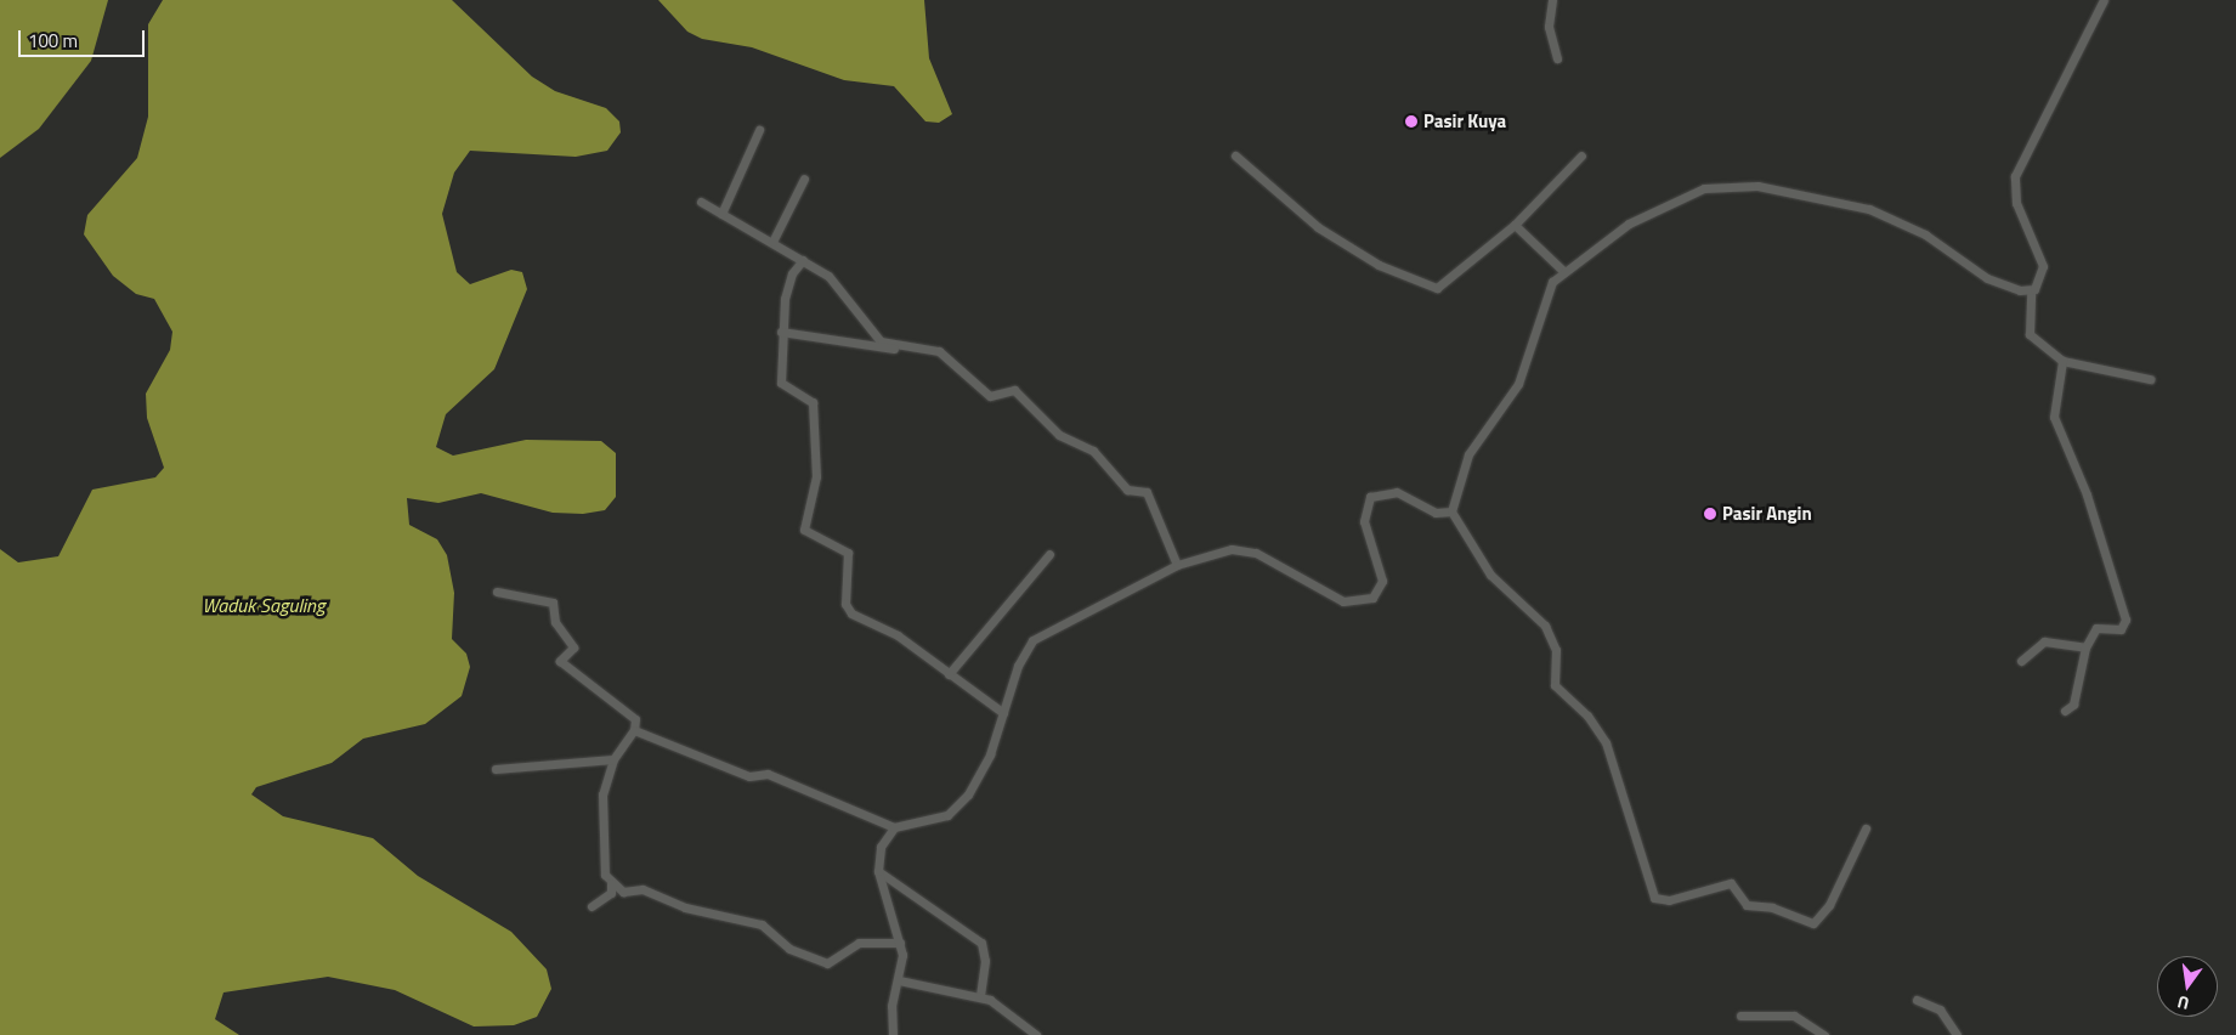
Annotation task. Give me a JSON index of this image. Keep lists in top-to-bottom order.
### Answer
{
  "water": ["Waduk Saguling"],
  "places": ["Pasir Kuya", "Pasir Angin"],
  "scale_bar": "100 m",
  "north": "bottom"
}
